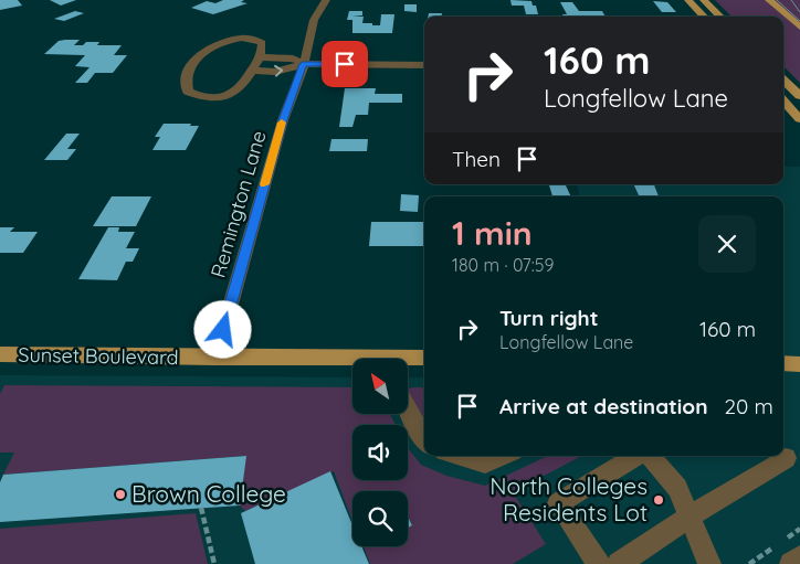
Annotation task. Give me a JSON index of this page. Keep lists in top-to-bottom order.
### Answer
{
  "streets": {
    "main road": ["Sunset Boulevard"],
    "street": ["Remington Lane"]
  },
  "crossings": [
    ["Remington Lane", "Sunset Boulevard"]
  ],
  "places": ["Brown College", "North Colleges Residents Lot"],
  "north": "top left",
  "page": {
    "turn": ["160 m", "Longfellow Lane"],
    "then": "Then",
    "heading": ["1 min", "180 m · 07:59"],
    "list": [
      {
        "name": "Turn right",
        "note": "Longfellow Lane",
        "value": "160 m"
      },
      {
        "name": "Arrive at destination",
        "value": "20 m"
      }
    ]
  }
}
